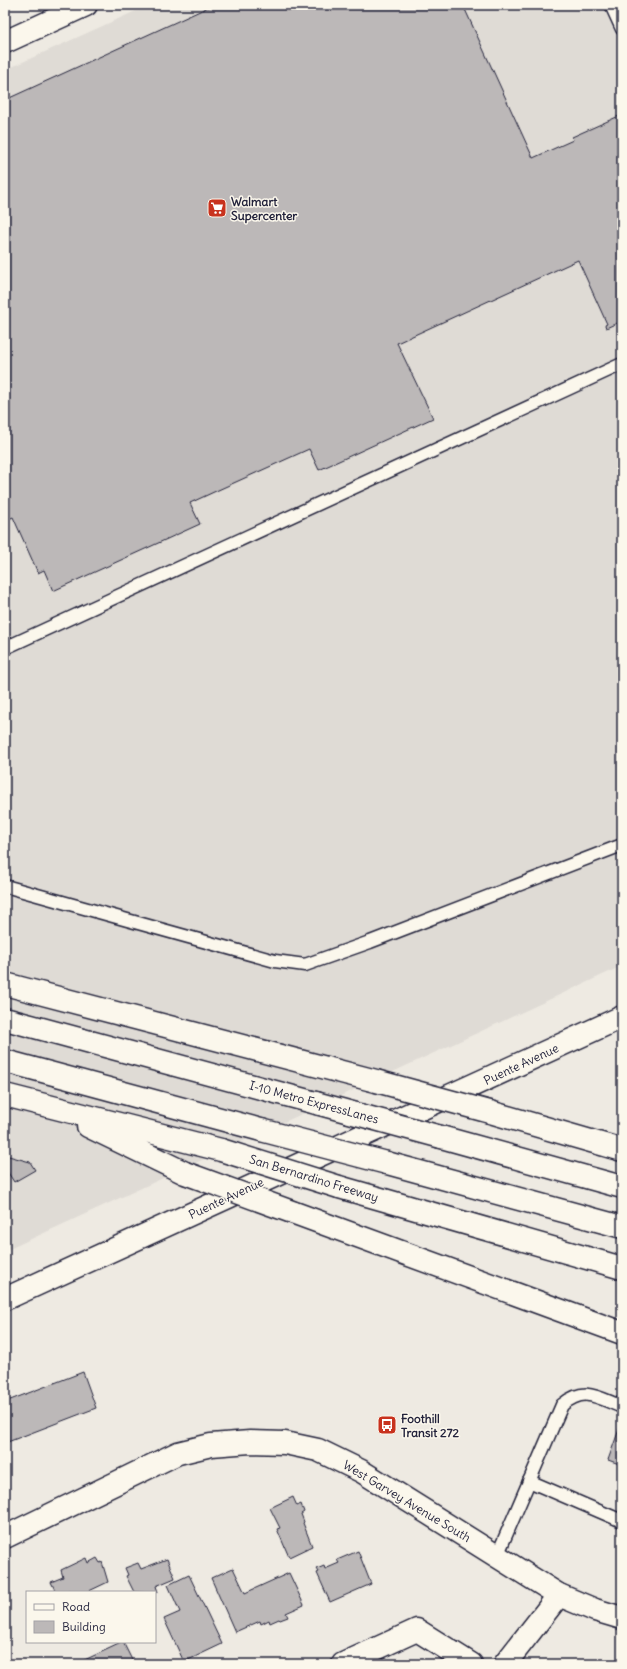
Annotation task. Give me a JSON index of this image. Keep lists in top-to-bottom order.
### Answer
{
  "streets": {
    "main road": [
      "Puente Avenue",
      "I-10 Metro ExpressLanes",
      "San Bernardino Freeway",
      "West Garvey Avenue South"
    ]
  },
  "places": {
    "supermarket": ["Walmart Supercenter"],
    "bus stop": ["Foothill Transit 272"]
  },
  "legend": ["Road", "Building"]
}
